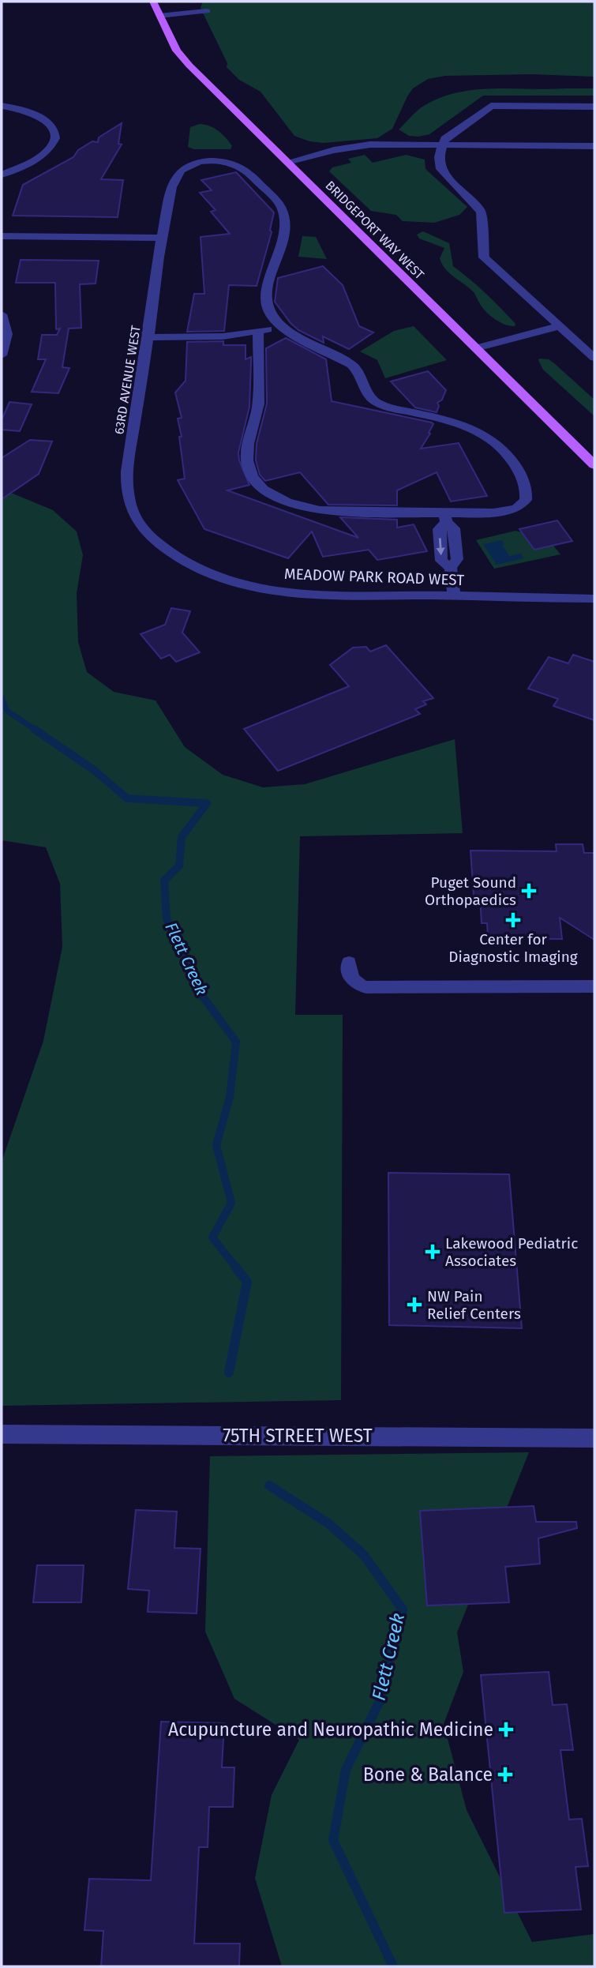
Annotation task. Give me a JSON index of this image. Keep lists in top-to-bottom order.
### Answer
{
  "streets": {
    "main road": ["BRIDGEPORT WAY WEST"],
    "street": ["63RD AVENUE WEST", "MEADOW PARK ROAD WEST", "75TH STREET WEST"]
  },
  "crossings": [
    ["63RD AVENUE WEST", "MEADOW PARK ROAD WEST"]
  ],
  "water": ["Flett Creek"],
  "places": {
    "health": [
      "Puget Sound Orthopaedics",
      "Center for Diagnostic Imaging",
      "Lakewood Pediatric Associates",
      "NW Pain Relief Centers",
      "Acupuncture and Neuropathic Medicine",
      "Bone & Balance"
    ]
  }
}
